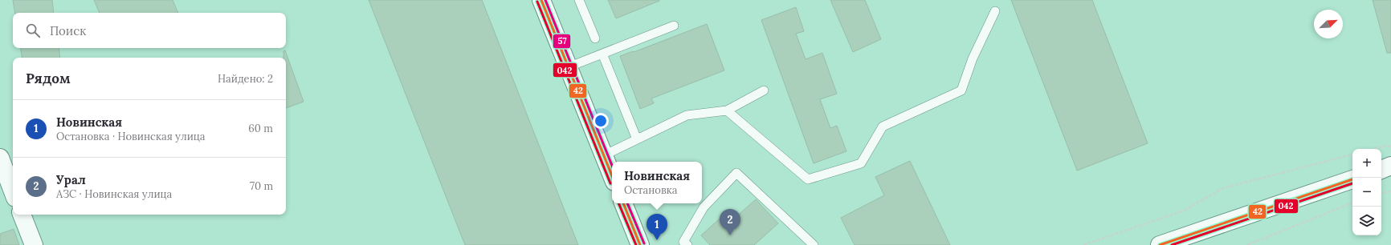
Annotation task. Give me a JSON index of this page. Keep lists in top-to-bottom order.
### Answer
{
  "lines": ["transit line 42", "transit line 57", "transit line 042"],
  "north": "top right",
  "page": {
    "search": "Поиск",
    "heading": ["Рядом", "Найдено: 2"],
    "list": [
      {
        "mark": "1",
        "name": "Новинская",
        "note": "Остановка · Новинская улица",
        "value": "60 m"
      },
      {
        "mark": "2",
        "name": "Урал",
        "note": "АЗС · Новинская улица",
        "value": "70 m"
      }
    ],
    "map_buttons": ["+", "−"],
    "popup": ["Новинская", "Остановка"],
    "pins": ["2", "1"]
  }
}
